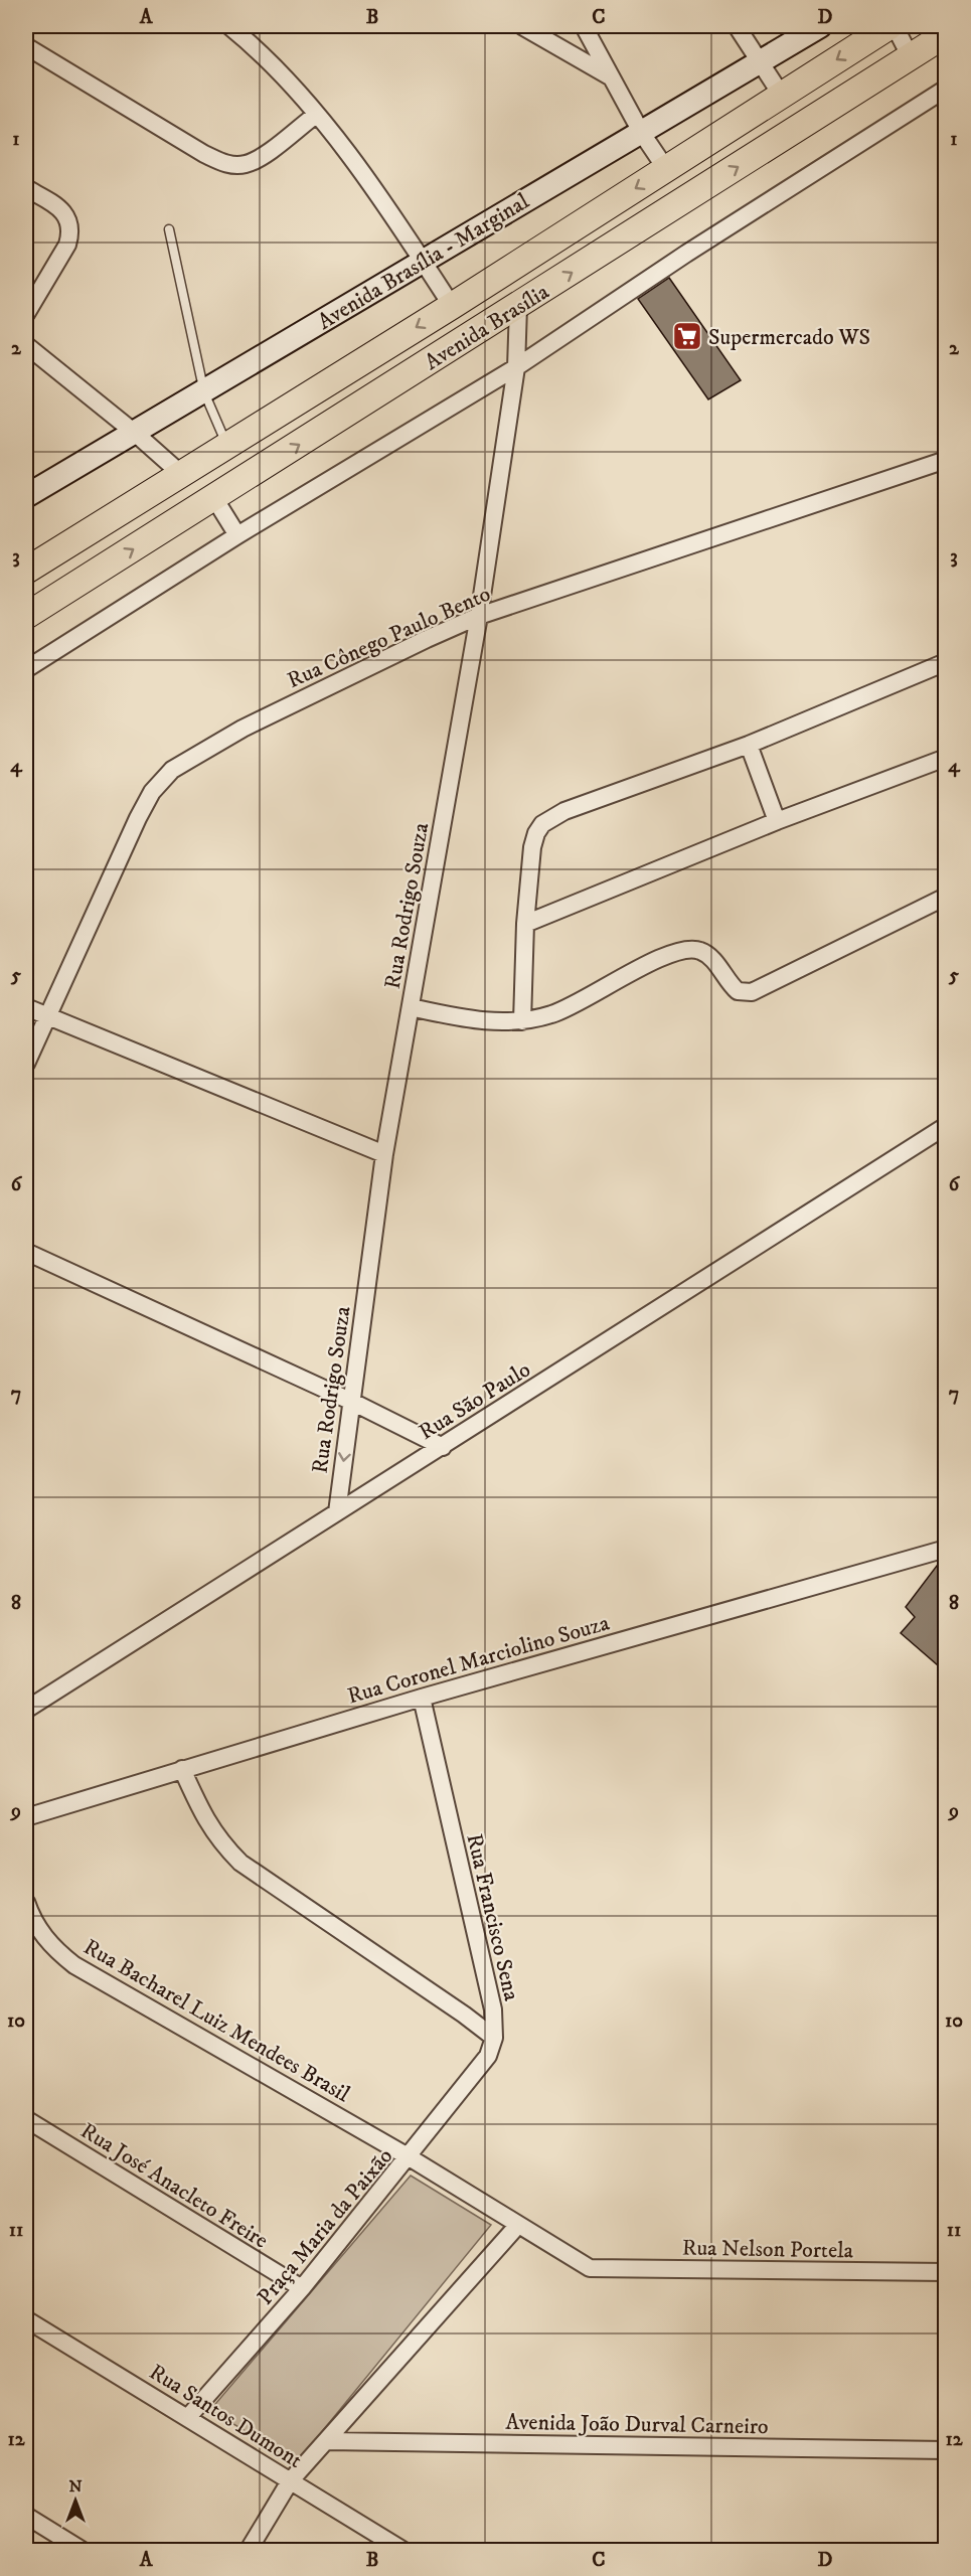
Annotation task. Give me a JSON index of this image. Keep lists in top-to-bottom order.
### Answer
{
  "streets": {
    "main road": ["Avenida Brasília"],
    "street": [
      "Avenida Brasília - Marginal",
      "Rua Cônego Paulo Bento",
      "Rua Rodrigo Souza",
      "Rua São Paulo",
      "Rua Coronel Marciolino Souza",
      "Rua Francisco Sena",
      "Rua Bacharel Luiz Mendees Brasil",
      "Rua José Anacleto Freire",
      "Praça Maria da Paixão",
      "Rua Nelson Portela",
      "Rua Santos Dumont",
      "Avenida João Durval Carneiro"
    ]
  },
  "crossings": [
    ["Avenida Brasília", "Rua Rodrigo Souza"],
    ["Rua Cônego Paulo Bento", "Rua Rodrigo Souza"],
    ["Rua Rodrigo Souza", "Rua São Paulo"],
    ["Rua Coronel Marciolino Souza", "Rua Francisco Sena"],
    ["Rua Francisco Sena", "Rua Bacharel Luiz Mendees Brasil"],
    ["Rua Francisco Sena", "Praça Maria da Paixão"],
    ["Rua Bacharel Luiz Mendees Brasil", "Praça Maria da Paixão"],
    ["Rua José Anacleto Freire", "Praça Maria da Paixão"],
    ["Praça Maria da Paixão", "Rua Nelson Portela"],
    ["Praça Maria da Paixão", "Rua Santos Dumont"]
  ],
  "places": {
    "supermarket": ["Supermercado WS"]
  },
  "north": "top",
  "grid": {
    "columns": [
      "A",
      "B",
      "C",
      "D"
    ],
    "rows": [
      "1",
      "2",
      "3",
      "4",
      "5",
      "6",
      "7",
      "8",
      "9",
      "10",
      "11",
      "12"
    ]
  }
}
